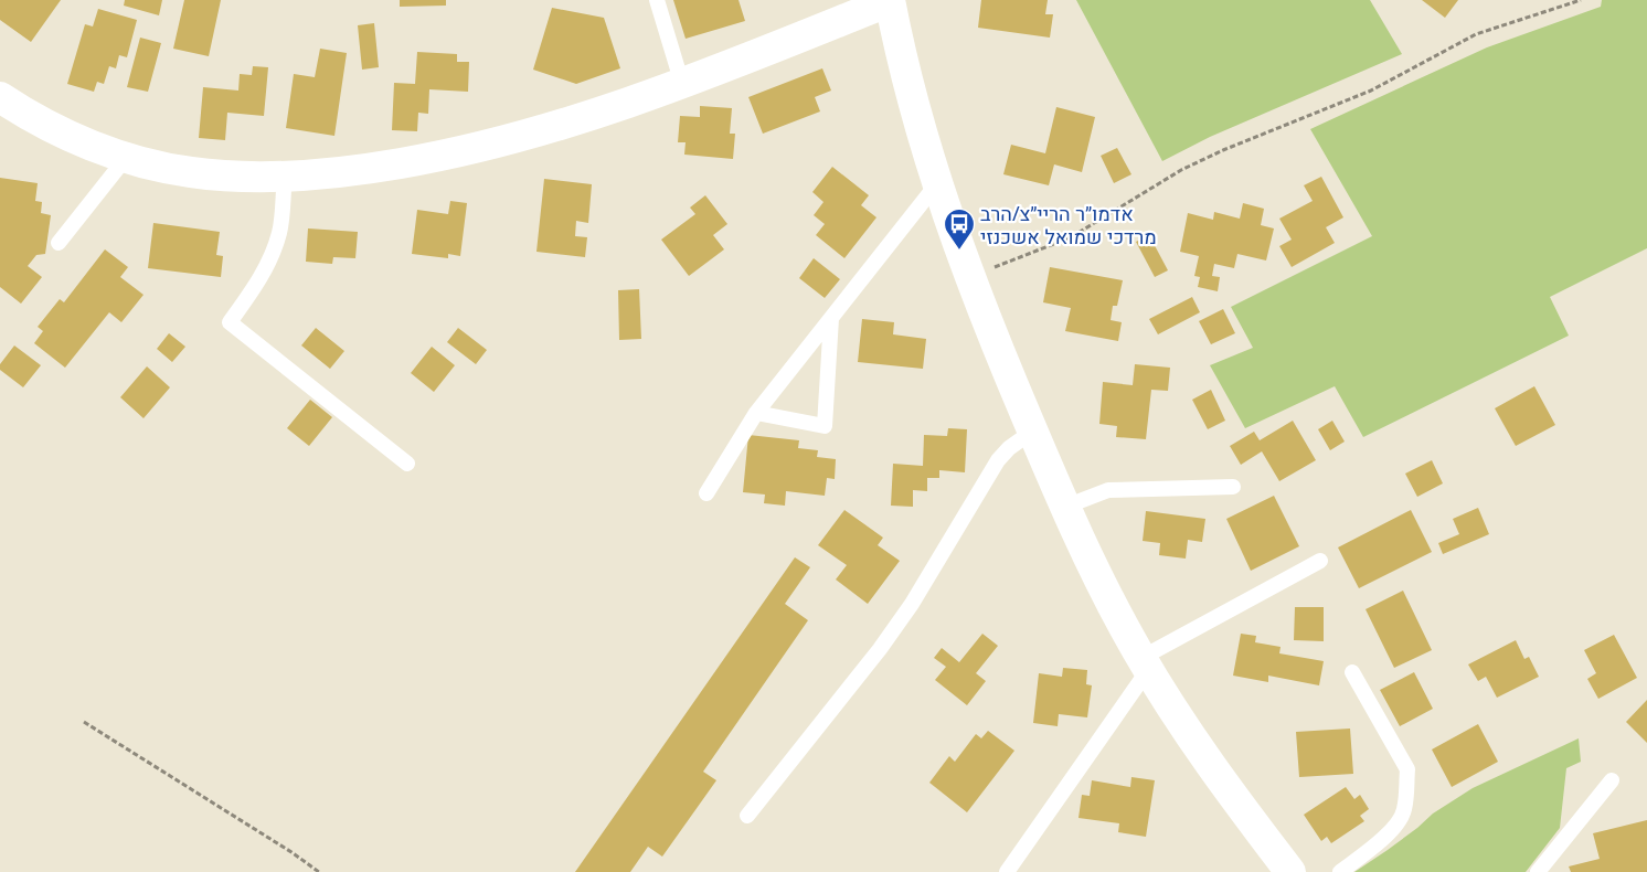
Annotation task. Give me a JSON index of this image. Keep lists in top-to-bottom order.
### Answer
{
  "places": {
    "bus stop": ["אדמו״ר הריי״צ/הרב מרדכי שמואל אשכנזי"]
  }
}
